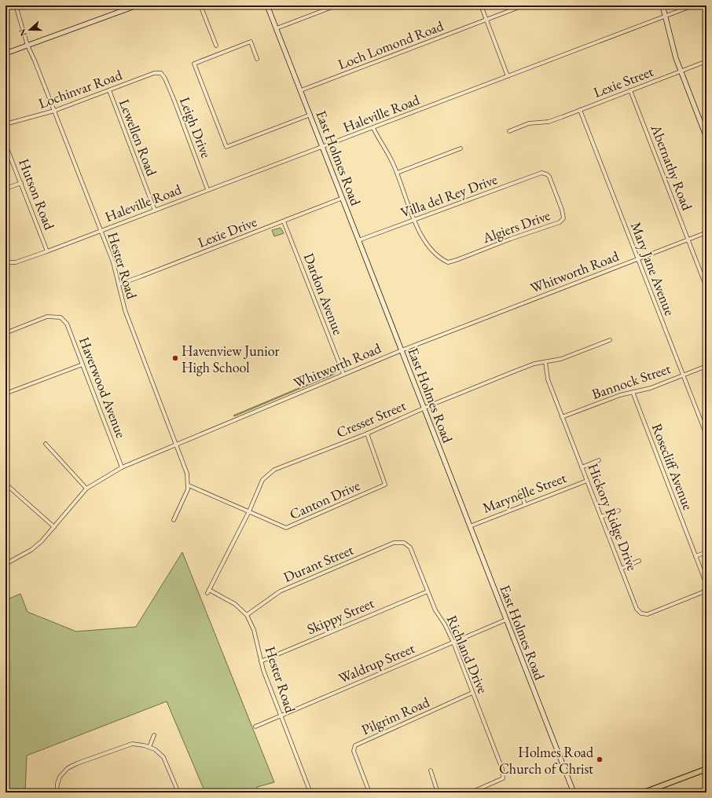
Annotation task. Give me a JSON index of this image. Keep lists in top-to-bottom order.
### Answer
{
  "streets": {
    "main road": ["East Holmes Road"],
    "street": [
      "Loch Lomond Road",
      "Lexie Street",
      "Lochinvar Road",
      "Haleville Road",
      "Leigh Drive",
      "Lewellen Road",
      "Abernathy Road",
      "Hutson Road",
      "Villa del Rey Drive",
      "Algiers Drive",
      "Lexie Drive",
      "Hester Road",
      "Mary Jane Avenue",
      "Whitworth Road",
      "Dardon Avenue",
      "Bannock Street",
      "Haverwood Avenue",
      "Cresser Street",
      "Rosecliff Avenue",
      "Marynelle Street",
      "Canton Drive",
      "Hickory Ridge Drive",
      "Durant Street",
      "Skippy Street",
      "Richland Drive",
      "Waldrup Street",
      "Pilgrim Road"
    ]
  },
  "crossings": [
    ["Loch Lomond Road", "East Holmes Road"],
    ["Lexie Street", "Abernathy Road"],
    ["Lexie Street", "Mary Jane Avenue"],
    ["Lochinvar Road", "Leigh Drive"],
    ["Lochinvar Road", "Lewellen Road"],
    ["Lochinvar Road", "Hester Road"],
    ["Haleville Road", "Leigh Drive"],
    ["Haleville Road", "Lewellen Road"],
    ["Haleville Road", "East Holmes Road"],
    ["Haleville Road", "Hutson Road"],
    ["Haleville Road", "Hester Road"],
    ["East Holmes Road", "Villa del Rey Drive"],
    ["East Holmes Road", "Lexie Drive"],
    ["East Holmes Road", "Whitworth Road"],
    ["East Holmes Road", "Cresser Street"],
    ["East Holmes Road", "Marynelle Street"],
    ["East Holmes Road", "Waldrup Street"],
    ["Abernathy Road", "Whitworth Road"],
    ["Villa del Rey Drive", "Algiers Drive"],
    ["Lexie Drive", "Hester Road"],
    ["Lexie Drive", "Dardon Avenue"],
    ["Hester Road", "Whitworth Road"],
    ["Hester Road", "Cresser Street"],
    ["Hester Road", "Canton Drive"],
    ["Hester Road", "Durant Street"],
    ["Hester Road", "Skippy Street"],
    ["Hester Road", "Waldrup Street"],
    ["Mary Jane Avenue", "Whitworth Road"],
    ["Mary Jane Avenue", "Bannock Street"],
    ["Whitworth Road", "Dardon Avenue"],
    ["Whitworth Road", "Haverwood Avenue"],
    ["Bannock Street", "Rosecliff Avenue"],
    ["Bannock Street", "Hickory Ridge Drive"],
    ["Cresser Street", "Canton Drive"],
    ["Cresser Street", "Hickory Ridge Drive"],
    ["Marynelle Street", "Hickory Ridge Drive"],
    ["Durant Street", "Richland Drive"],
    ["Skippy Street", "Richland Drive"],
    ["Richland Drive", "Waldrup Street"],
    ["Richland Drive", "Pilgrim Road"]
  ],
  "places": ["Havenview Junior High School", "Holmes Road Church of Christ"],
  "north": "left"
}
